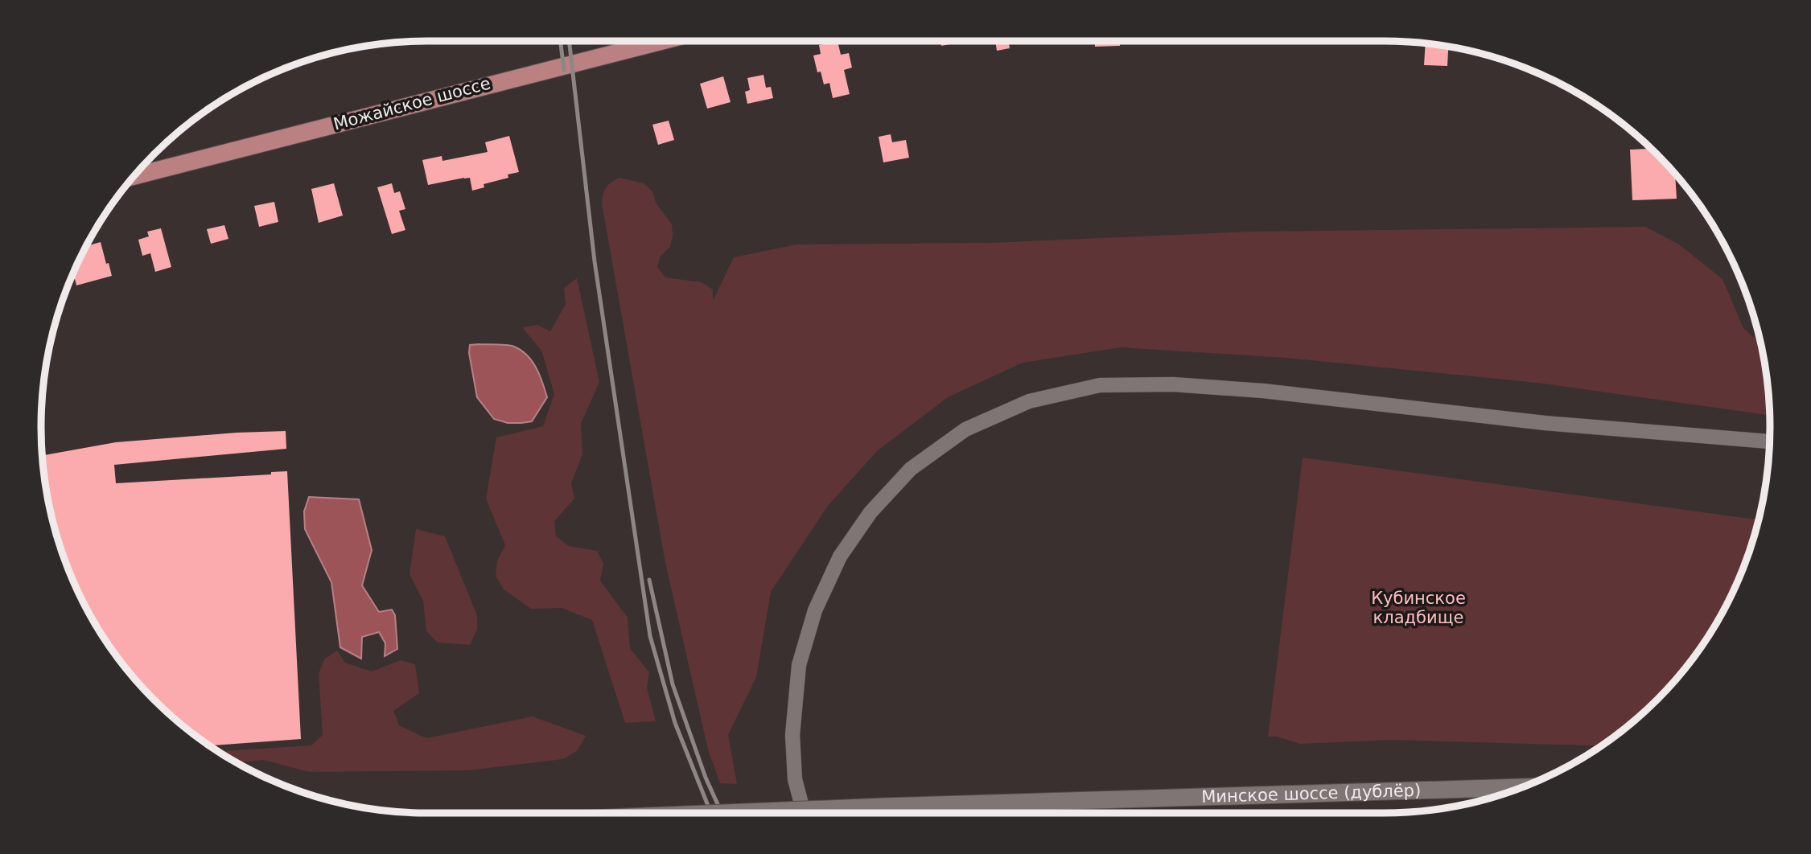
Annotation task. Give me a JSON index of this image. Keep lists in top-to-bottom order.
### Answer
{
  "streets": {
    "main road": ["Можайское шоссе", "Минское шоссе (дублёр)"]
  },
  "parks": ["Кубинское кладбище"]
}
